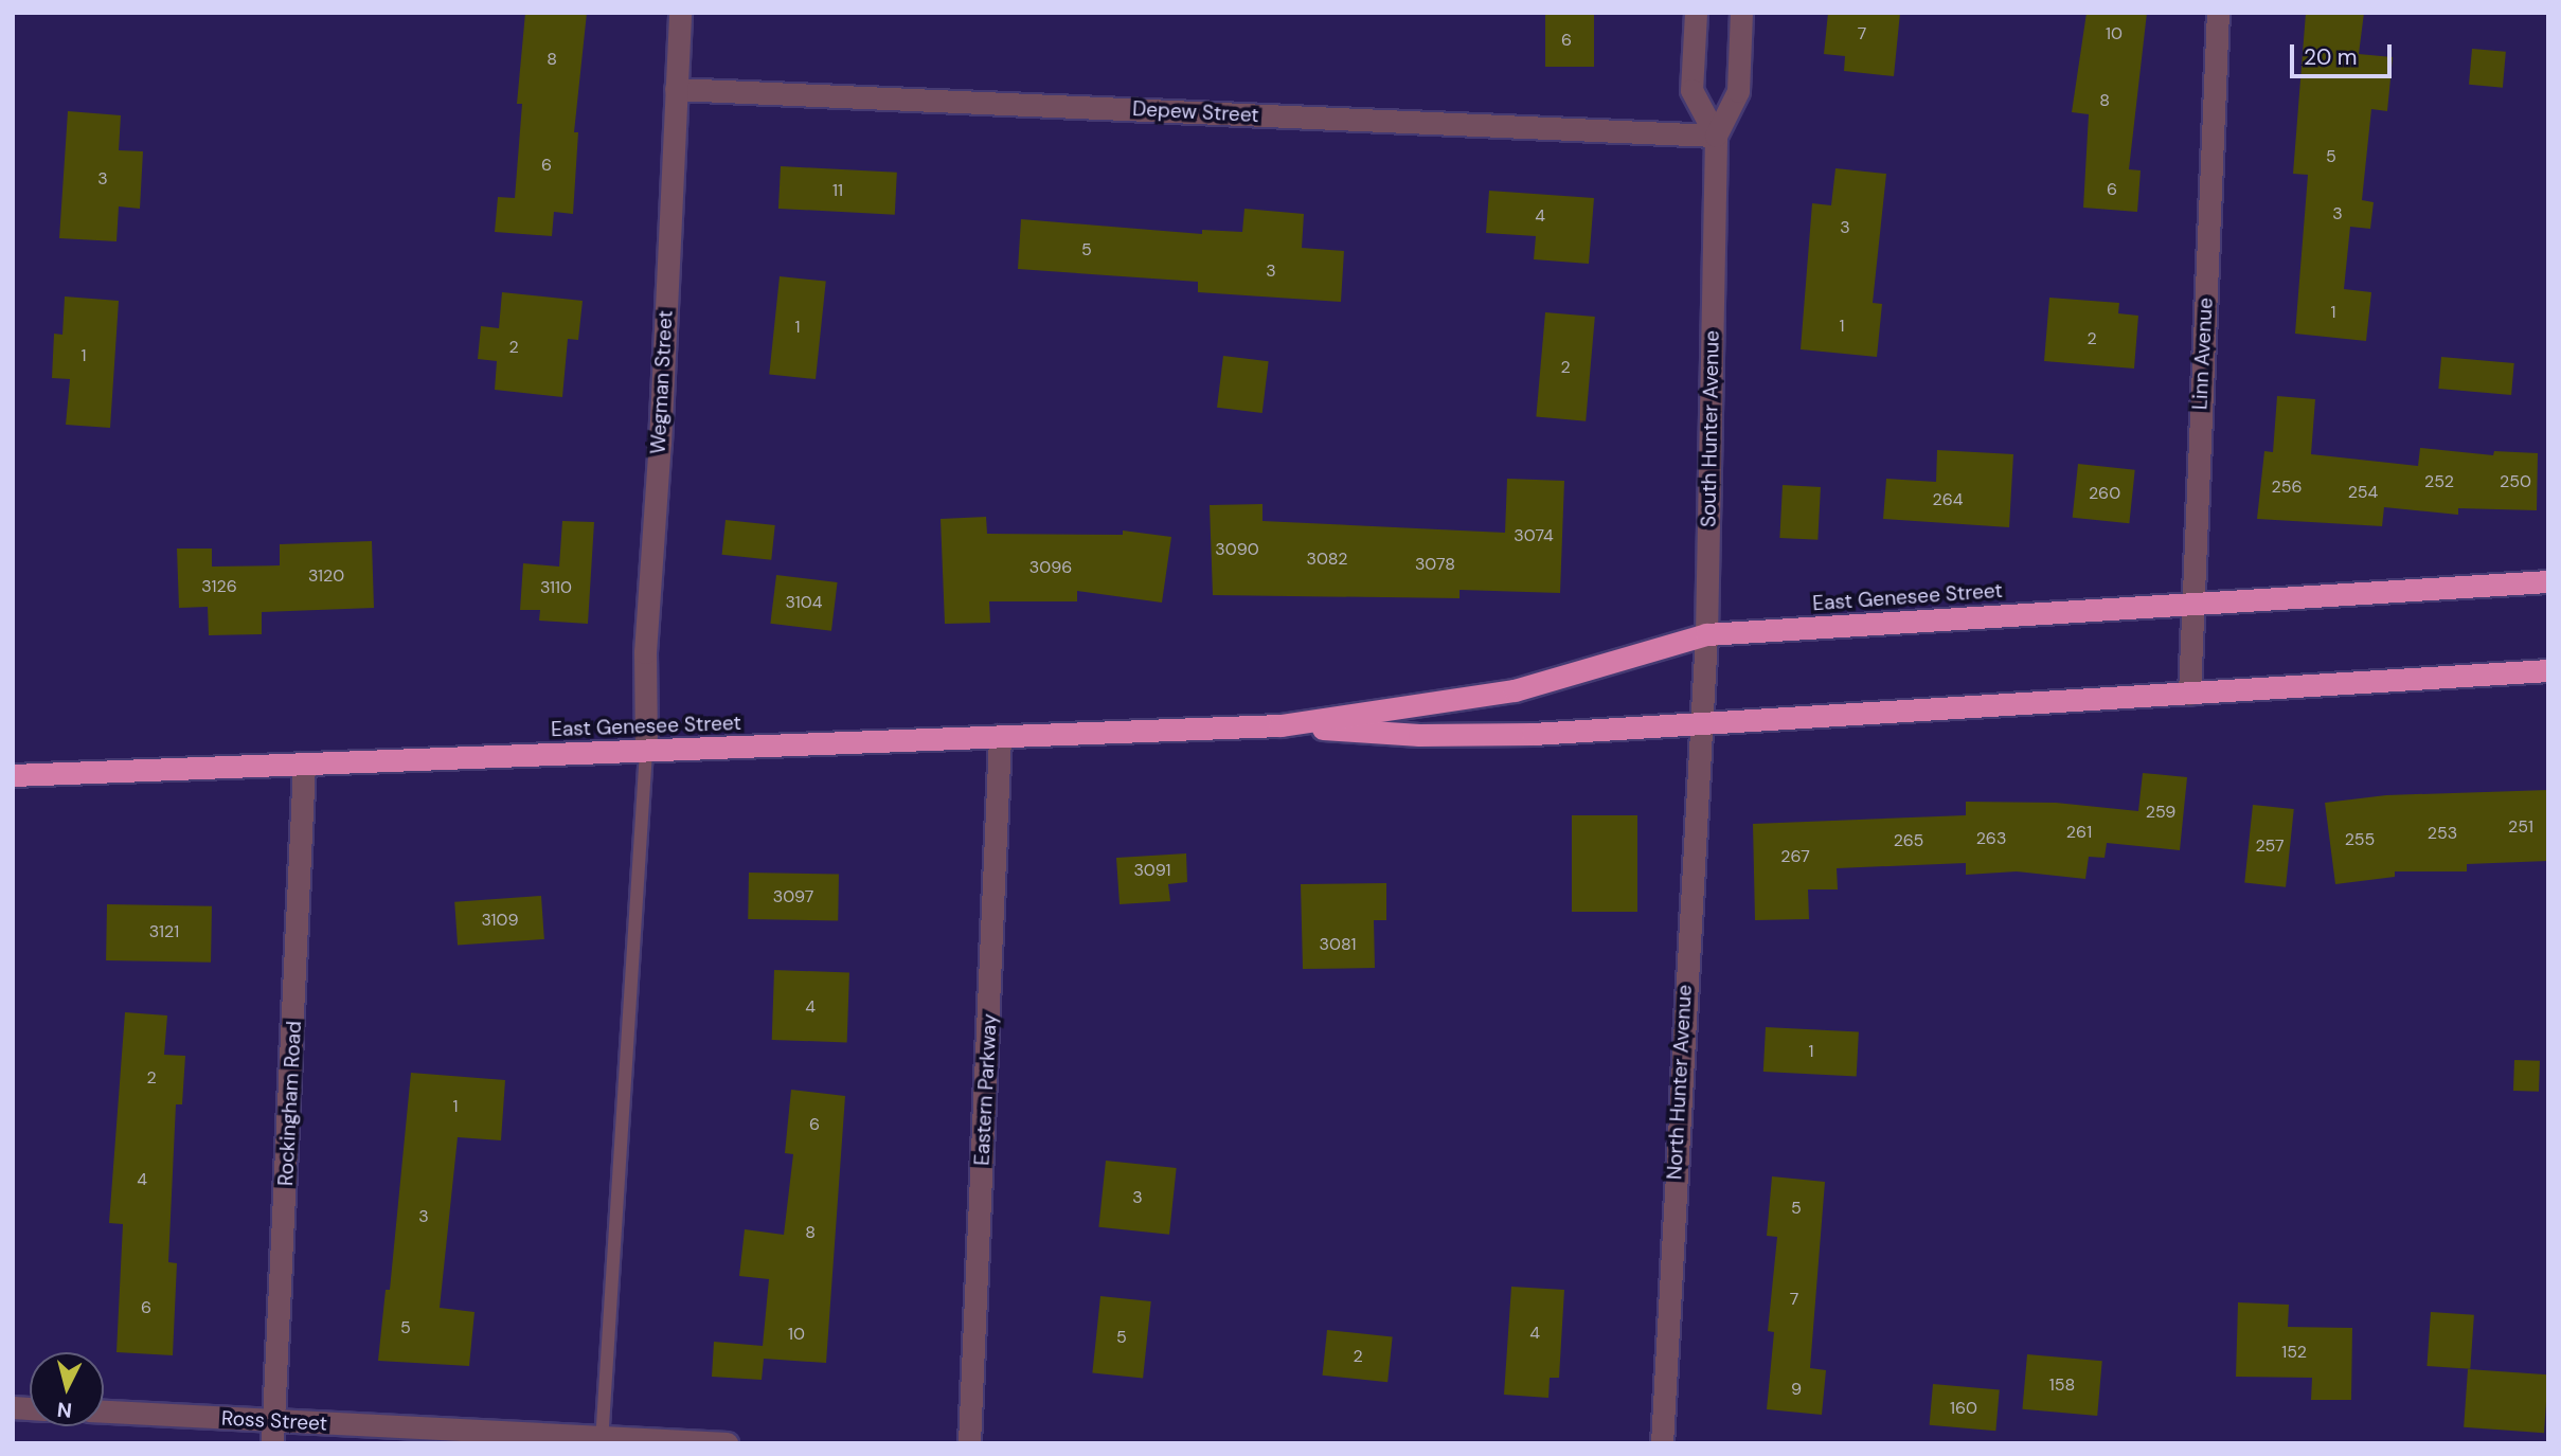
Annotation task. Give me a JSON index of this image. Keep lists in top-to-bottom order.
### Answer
{
  "streets": {
    "highway": ["East Genesee Street"],
    "street": [
      "Depew Street",
      "Linn Avenue",
      "Wegman Street",
      "South Hunter Avenue",
      "North Hunter Avenue",
      "Eastern Parkway",
      "Rockingham Road",
      "Ross Street"
    ]
  },
  "crossings": [
    ["Depew Street", "Wegman Street"],
    ["Depew Street", "South Hunter Avenue"],
    ["Linn Avenue", "East Genesee Street"],
    ["Wegman Street", "East Genesee Street"],
    ["South Hunter Avenue", "East Genesee Street"],
    ["South Hunter Avenue", "North Hunter Avenue"],
    ["East Genesee Street", "North Hunter Avenue"],
    ["East Genesee Street", "Eastern Parkway"],
    ["East Genesee Street", "Rockingham Road"],
    ["Rockingham Road", "Ross Street"]
  ],
  "house_numbers": [
    "7",
    "10",
    "6",
    "8",
    "8",
    "5",
    "6",
    "3",
    "6",
    "11",
    "3",
    "4",
    "3",
    "5",
    "3",
    "1",
    "1",
    "1",
    "2",
    "2",
    "1",
    "2",
    "252",
    "250",
    "256",
    "254",
    "260",
    "264",
    "3074",
    "3090",
    "3082",
    "3078",
    "3096",
    "3120",
    "3126",
    "3110",
    "3104",
    "259",
    "251",
    "261",
    "253",
    "263",
    "255",
    "265",
    "257",
    "267",
    "3091",
    "3097",
    "3109",
    "3121",
    "3081",
    "4",
    "1",
    "2",
    "1",
    "6",
    "4",
    "3",
    "5",
    "3",
    "8",
    "7",
    "6",
    "5",
    "4",
    "10",
    "5",
    "152",
    "2",
    "158",
    "9",
    "160"
  ],
  "scale_bar": "20 m",
  "north": "bottom"
}
